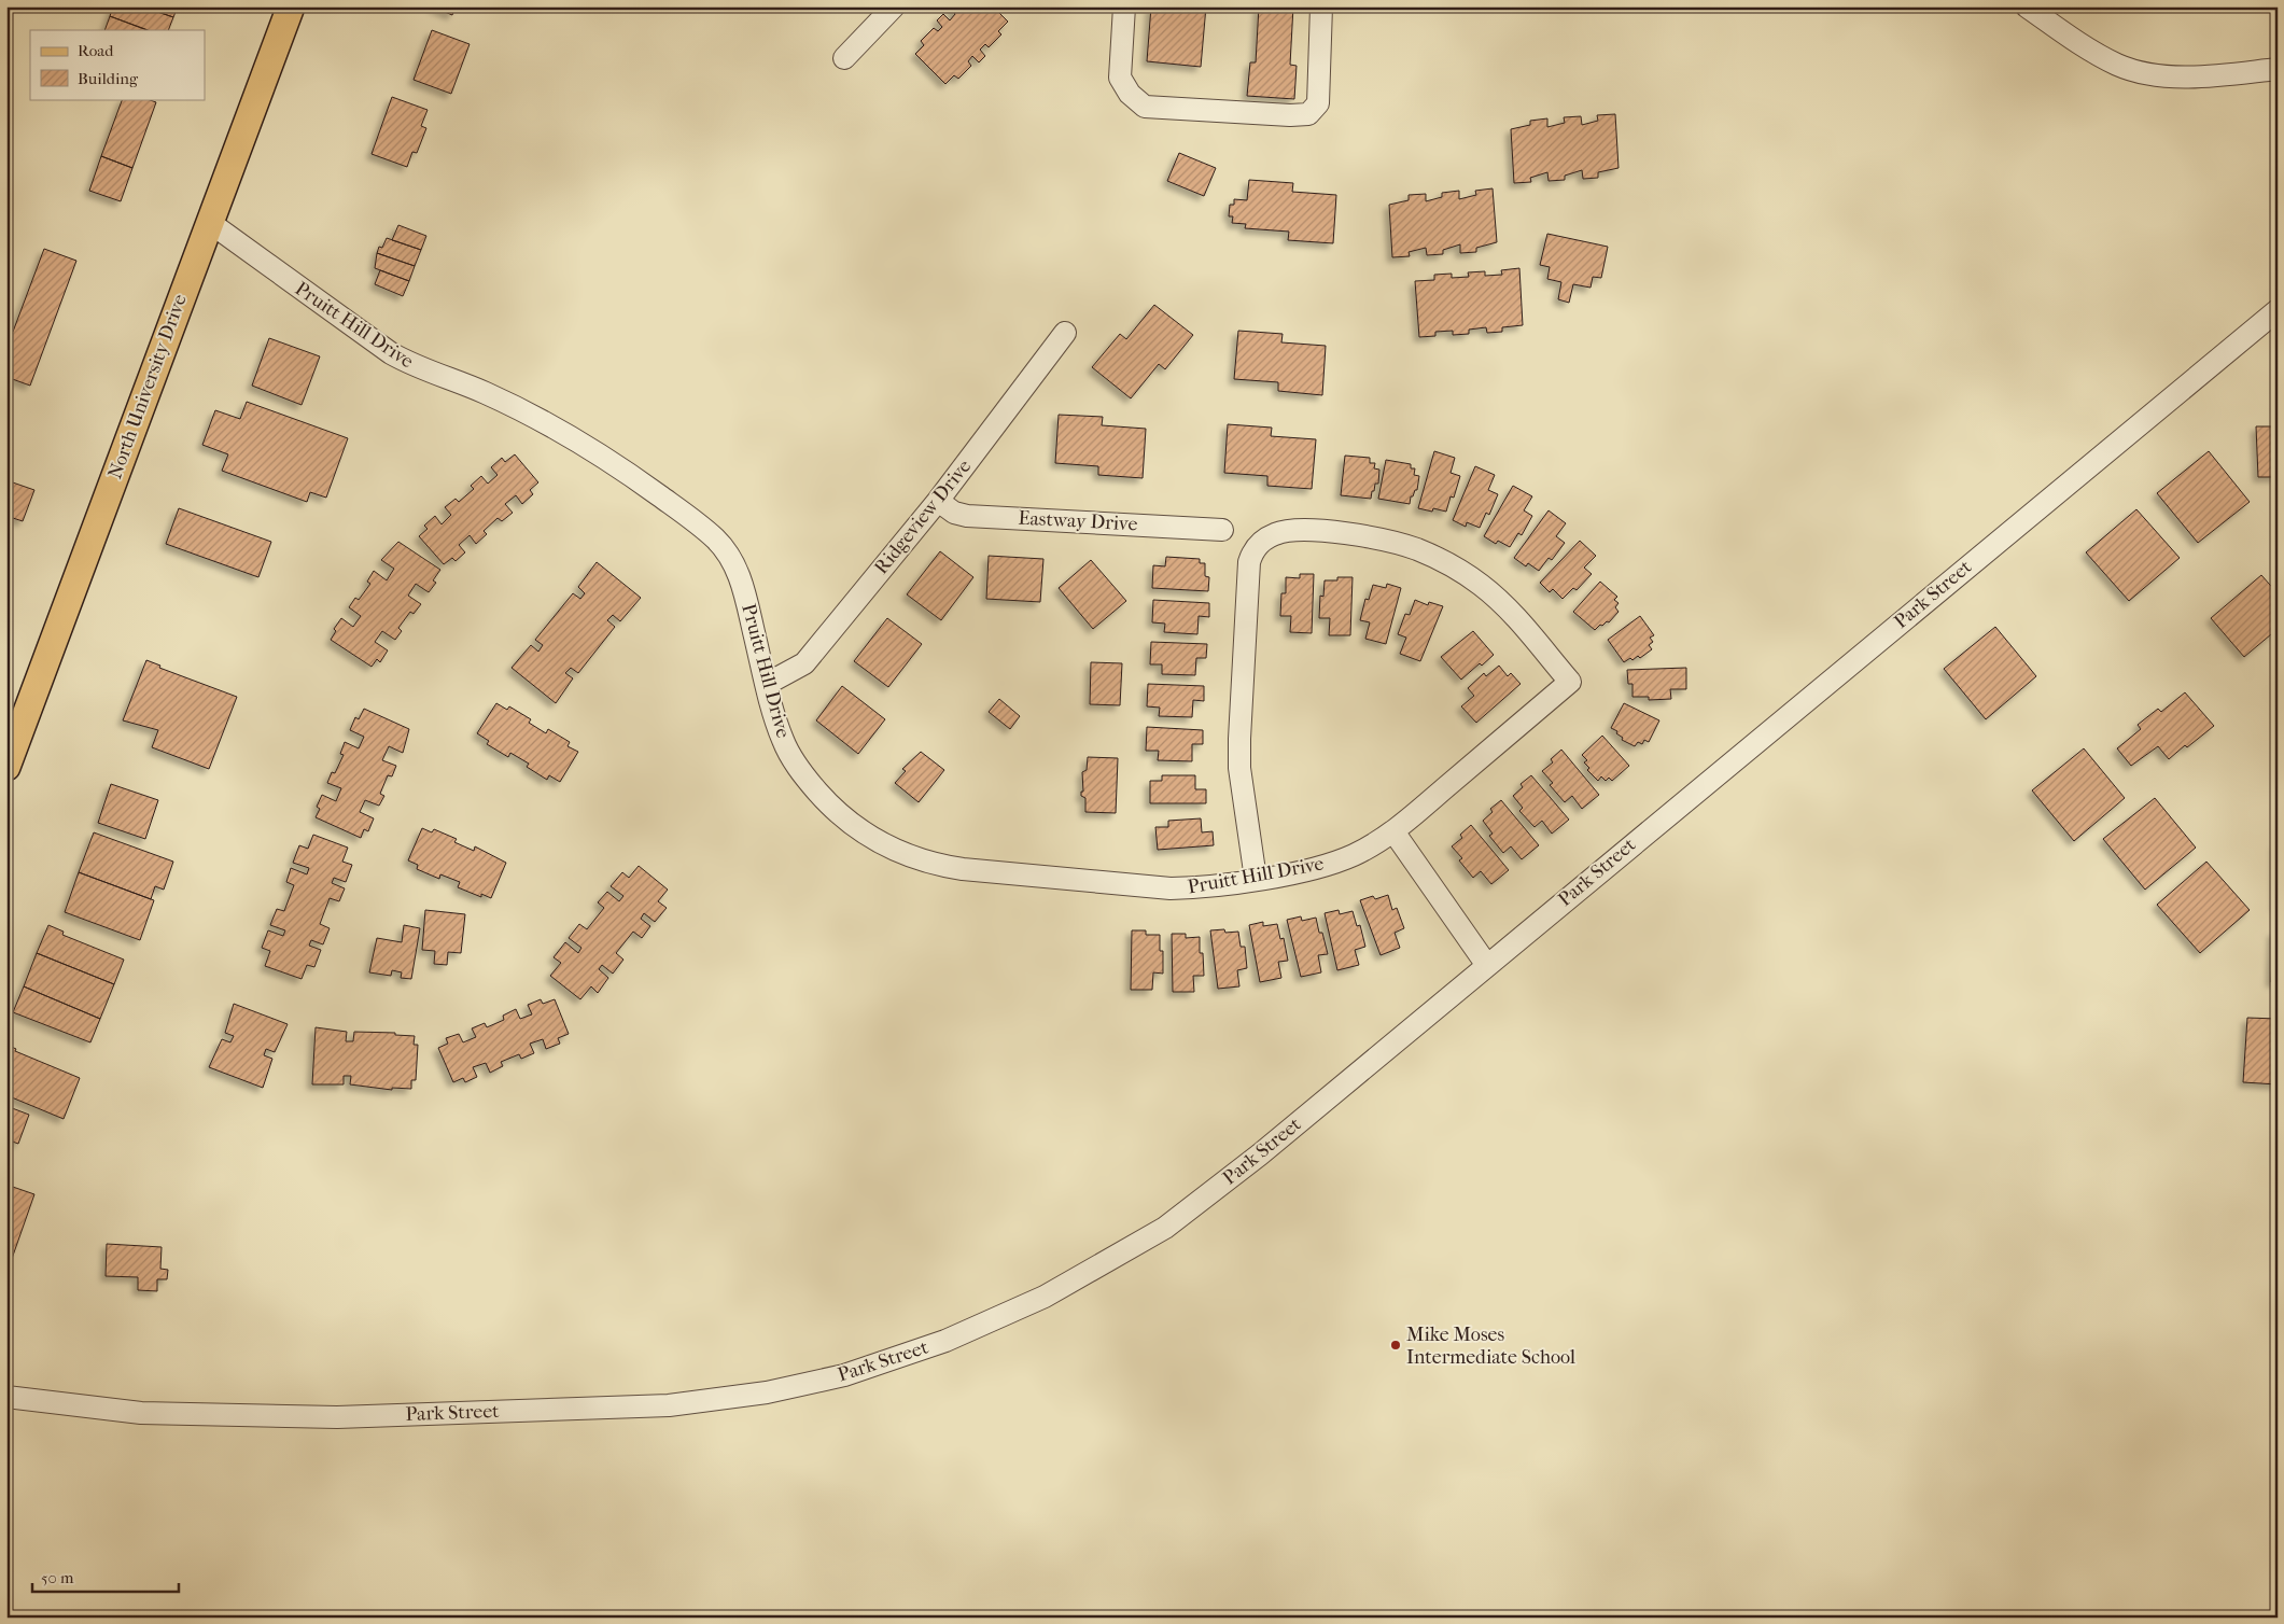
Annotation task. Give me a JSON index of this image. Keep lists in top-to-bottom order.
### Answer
{
  "streets": {
    "main road": ["North University Drive"],
    "street": [
      "Pruitt Hill Drive",
      "Ridgeview Drive",
      "Eastway Drive",
      "Park Street"
    ]
  },
  "crossings": [
    ["Pruitt Hill Drive", "North University Drive"],
    ["Pruitt Hill Drive", "Ridgeview Drive"],
    ["Ridgeview Drive", "Eastway Drive"]
  ],
  "places": ["Mike Moses Intermediate School"],
  "legend": ["Road", "Building"],
  "scale_bar": "50 m"
}
